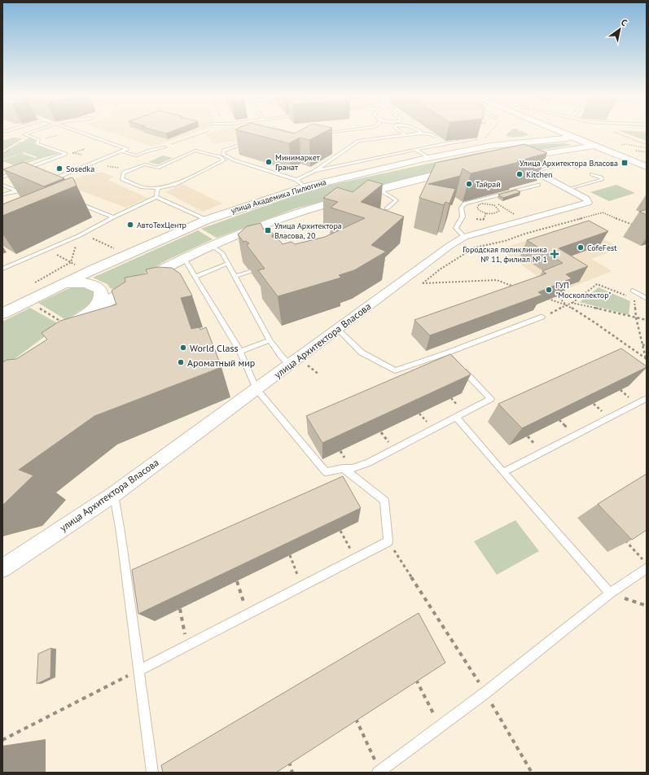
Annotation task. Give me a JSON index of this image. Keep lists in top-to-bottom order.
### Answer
{
  "streets": {
    "street": ["улица Академика Пилюгина", "улица Архитектора Власова"]
  },
  "places": {
    "other": [
      "Минимаркет Гранат",
      "Sosedka",
      "Kitchen",
      "Тайрай",
      "АвтоТехЦентр",
      "CofeFest",
      "ГУП \"Москоллектор\"",
      "World Class",
      "Ароматный мир"
    ],
    "transit": ["Улица Архитектора Власова", "Улица Архитектора Власова, 20"],
    "health": ["Городская поликлиника № 11, филиал № 1"]
  },
  "north": "top right"
}
